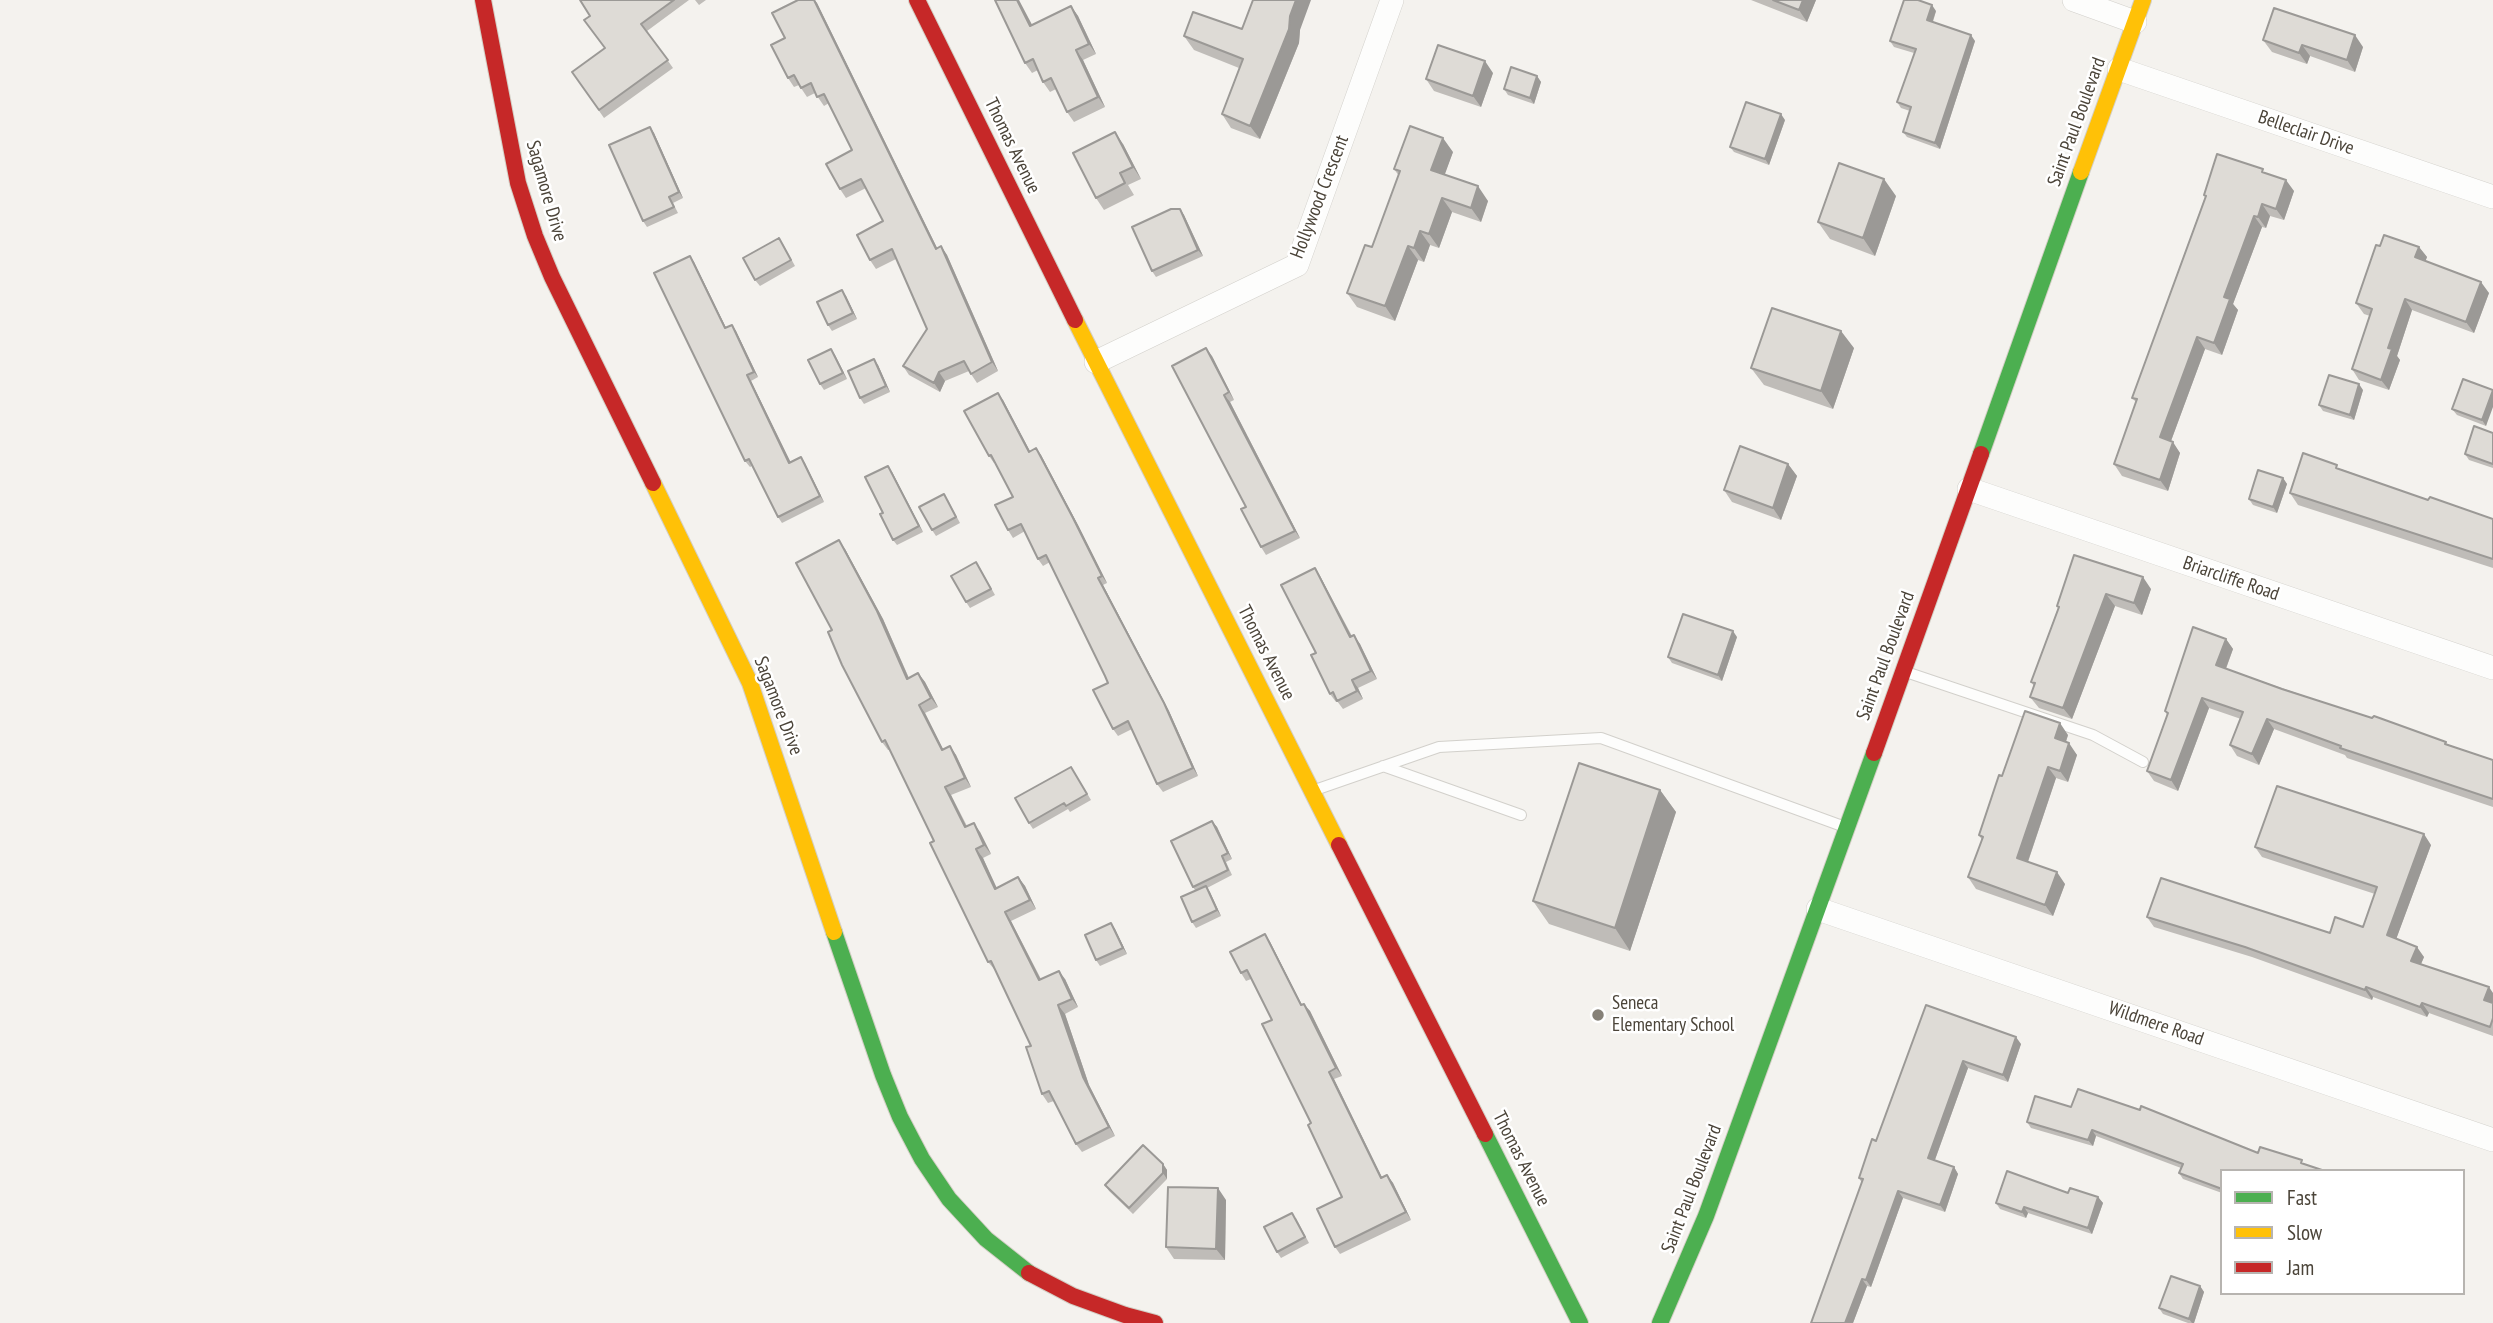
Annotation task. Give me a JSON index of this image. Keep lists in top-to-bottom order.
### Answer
{
  "streets": {
    "street": [
      "Saint Paul Boulevard",
      "Belleclair Drive",
      "Thomas Avenue",
      "Sagamore Drive",
      "Hollywood Crescent",
      "Briarcliffe Road",
      "Wildmere Road"
    ]
  },
  "crossings": [
    ["Saint Paul Boulevard", "Belleclair Drive"],
    ["Saint Paul Boulevard", "Briarcliffe Road"],
    ["Saint Paul Boulevard", "Wildmere Road"],
    ["Thomas Avenue", "Hollywood Crescent"]
  ],
  "places": ["Seneca Elementary School"],
  "legend": ["Fast", "Slow", "Jam"]
}
